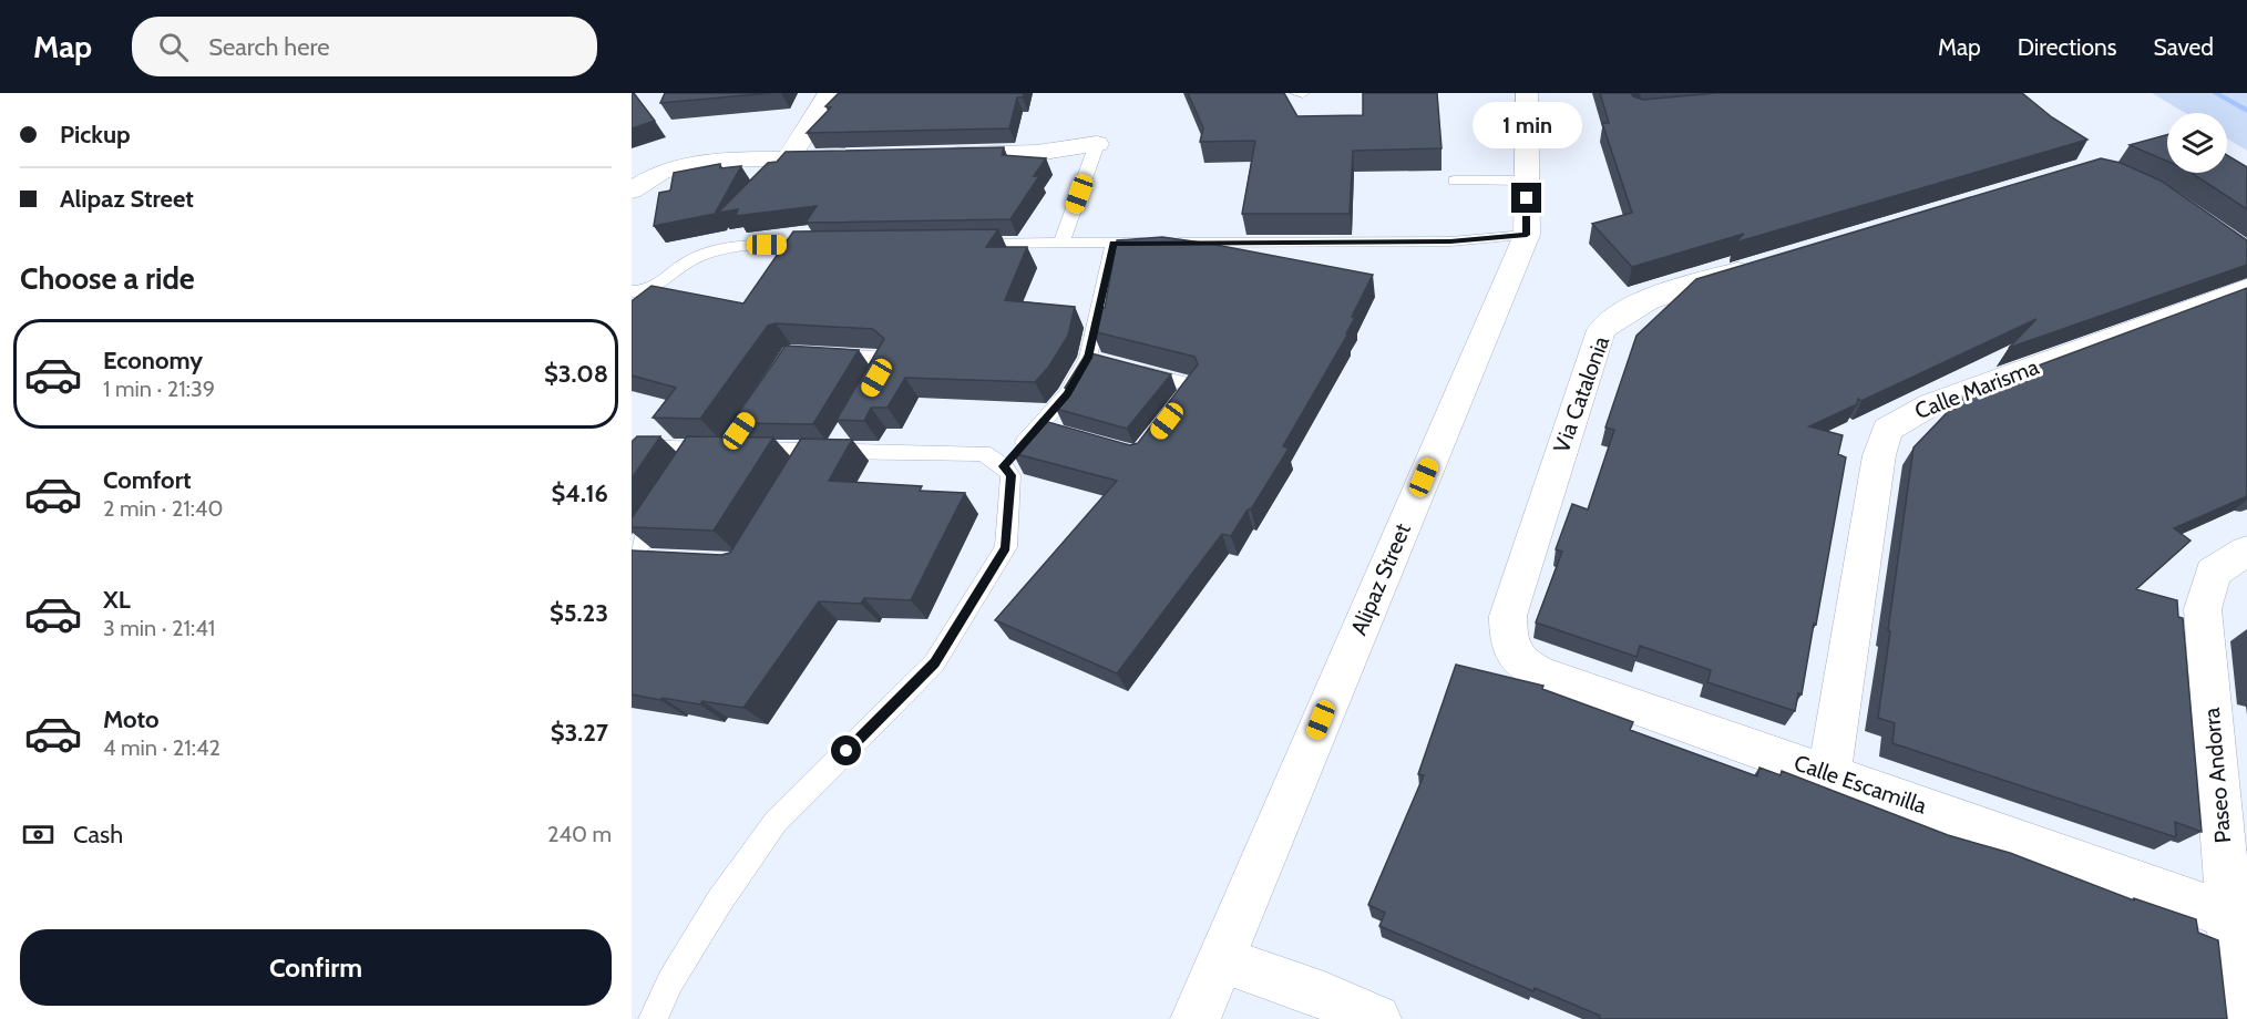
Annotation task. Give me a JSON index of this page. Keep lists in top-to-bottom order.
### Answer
{
  "streets": {
    "street": [
      "Calle Marisma",
      "Via Catalonia",
      "Alipaz Street",
      "Paseo Andorra",
      "Calle Escamilla"
    ]
  },
  "crossings": [
    ["Calle Marisma", "Calle Escamilla"],
    ["Via Catalonia", "Calle Escamilla"],
    ["Paseo Andorra", "Calle Escamilla"]
  ],
  "page": {
    "header": "Map",
    "search": "Search here",
    "nav": ["Map", "Directions", "Saved"],
    "banner": ["Pickup", "Alipaz Street"],
    "bubble": "1 min",
    "heading": "Choose a ride",
    "list": [
      {
        "name": "Economy",
        "note": "1 min · 21:39",
        "value": "$3.08"
      },
      {
        "name": "Comfort",
        "note": "2 min · 21:40",
        "value": "$4.16"
      },
      {
        "name": "XL",
        "note": "3 min · 21:41",
        "value": "$5.23"
      },
      {
        "name": "Moto",
        "note": "4 min · 21:42",
        "value": "$3.27"
      }
    ],
    "pay": ["Cash", "240 m"],
    "buttons": "Confirm"
  }
}
